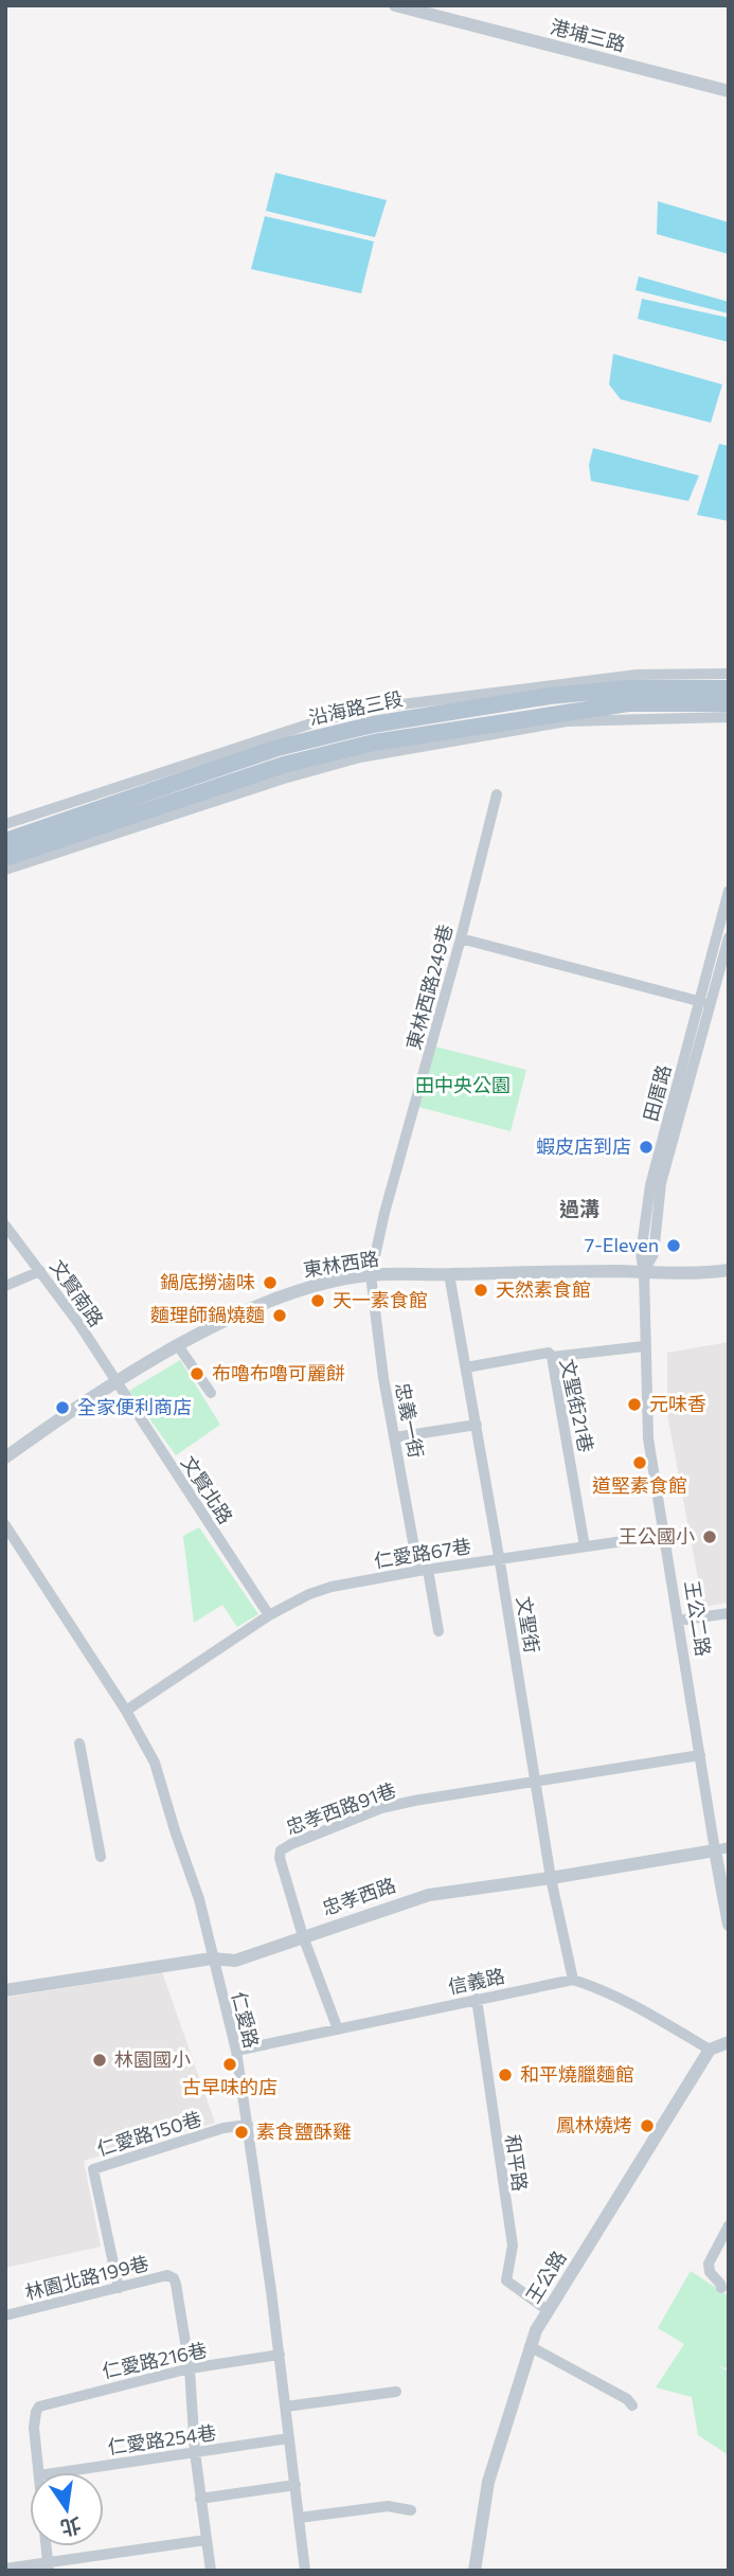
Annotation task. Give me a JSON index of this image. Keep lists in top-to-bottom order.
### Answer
{
  "streets": {
    "main road": ["沿海路三段"],
    "street": [
      "港埔三路",
      "東林西路249巷",
      "田厝路",
      "東林西路",
      "文賢南路",
      "文聖街21巷",
      "忠義一街",
      "文賢北路",
      "仁愛路67巷",
      "王公二路",
      "文聖街",
      "忠孝西路91巷",
      "忠孝西路",
      "信義路",
      "仁愛路",
      "仁愛路150巷",
      "和平路",
      "王公路",
      "林園北路199巷",
      "仁愛路216巷",
      "仁愛路254巷"
    ]
  },
  "crossings": [
    ["東林西路249巷", "東林西路"],
    ["東林西路249巷", "忠義一街"],
    ["田厝路", "東林西路"],
    ["田厝路", "王公二路"],
    ["東林西路", "文賢南路"],
    ["東林西路", "忠義一街"],
    ["東林西路", "文賢北路"],
    ["東林西路", "王公二路"],
    ["東林西路", "文聖街"],
    ["文賢南路", "文賢北路"],
    ["文聖街21巷", "仁愛路67巷"],
    ["文聖街21巷", "文聖街"],
    ["忠義一街", "仁愛路67巷"],
    ["文賢北路", "仁愛路67巷"],
    ["仁愛路67巷", "王公二路"],
    ["仁愛路67巷", "文聖街"],
    ["仁愛路67巷", "仁愛路"],
    ["王公二路", "忠孝西路"],
    ["文聖街", "忠孝西路91巷"],
    ["文聖街", "忠孝西路"],
    ["文聖街", "信義路"],
    ["忠孝西路91巷", "忠孝西路"],
    ["忠孝西路", "仁愛路"],
    ["信義路", "仁愛路"],
    ["信義路", "和平路"],
    ["仁愛路", "仁愛路150巷"],
    ["仁愛路", "仁愛路216巷"],
    ["仁愛路", "仁愛路254巷"],
    ["仁愛路150巷", "林園北路199巷"],
    ["和平路", "王公路"],
    ["林園北路199巷", "仁愛路216巷"]
  ],
  "districts": ["過溝"],
  "parks": ["田中央公園"],
  "places": [
    "蝦皮店到店",
    "7-Eleven",
    "鍋底撈滷味",
    "天然素食館",
    "天一素食館",
    "麵理師鍋燒麵",
    "布嚕布嚕可麗餅",
    "元味香",
    "全家便利商店",
    "道堅素食館",
    "王公國小",
    "林園國小",
    "古早味的店",
    "和平燒臘麵館",
    "鳳林燒烤",
    "素食鹽酥雞"
  ],
  "north": "bottom"
}
